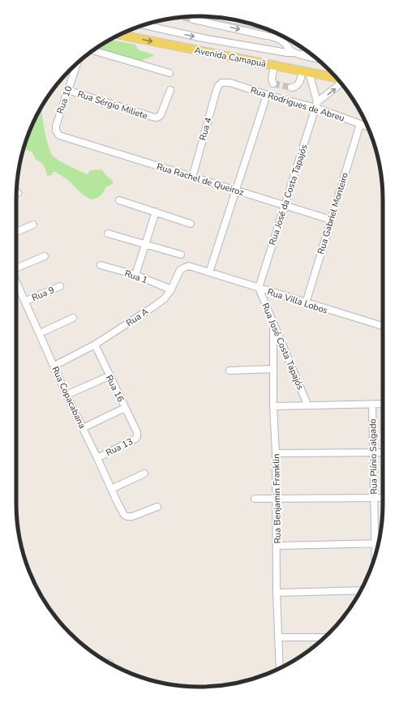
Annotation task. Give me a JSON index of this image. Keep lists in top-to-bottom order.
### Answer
{
  "streets": {
    "main road": ["Avenida Camapuã"],
    "street": [
      "Rua 10",
      "Rua Rodrigues de Abreu",
      "Rua Sérgio Miliete",
      "Rua 4",
      "Rua Rachel de Queiroz",
      "Rua José da Costa Tapajós",
      "Rua Gabriel Monteiro",
      "Rua 1",
      "Rua 9",
      "Rua Villa Lobos",
      "Rua A",
      "Rua José Costa Tapajós",
      "Rua 16",
      "Rua Copacabana",
      "Rua 13",
      "Rua Plínio Salgado",
      "Rua Benjamin Franklin"
    ]
  },
  "crossings": [
    ["Rua 10", "Rua Sérgio Miliete"],
    ["Rua 10", "Rua Rachel de Queiroz"],
    ["Rua Rodrigues de Abreu", "Rua 4"],
    ["Rua Rodrigues de Abreu", "Rua José da Costa Tapajós"],
    ["Rua Rodrigues de Abreu", "Rua Gabriel Monteiro"],
    ["Rua 4", "Rua Rachel de Queiroz"],
    ["Rua Rachel de Queiroz", "Rua José da Costa Tapajós"],
    ["Rua Rachel de Queiroz", "Rua Gabriel Monteiro"],
    ["Rua José da Costa Tapajós", "Rua Villa Lobos"],
    ["Rua José da Costa Tapajós", "Rua José Costa Tapajós"],
    ["Rua Gabriel Monteiro", "Rua Villa Lobos"],
    ["Rua 1", "Rua A"],
    ["Rua 9", "Rua Copacabana"],
    ["Rua Villa Lobos", "Rua A"],
    ["Rua Villa Lobos", "Rua José Costa Tapajós"],
    ["Rua A", "Rua 16"],
    ["Rua A", "Rua Copacabana"],
    ["Rua José Costa Tapajós", "Rua Benjamin Franklin"],
    ["Rua 16", "Rua 13"],
    ["Rua Copacabana", "Rua 13"]
  ],
  "one_way": ["Avenida Camapuã"]
}
